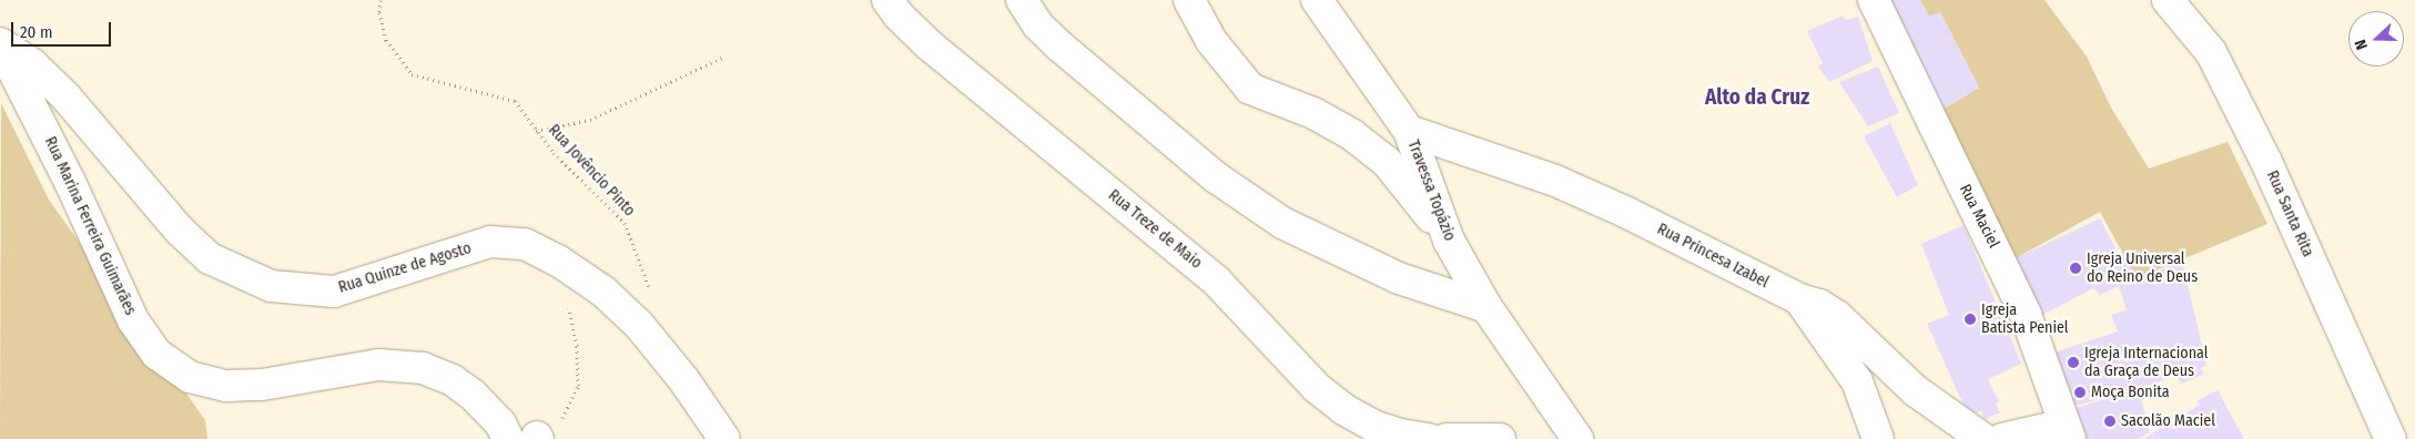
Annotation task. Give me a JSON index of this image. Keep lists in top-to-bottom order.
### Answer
{
  "streets": {
    "street": [
      "Travessa Topázio",
      "Rua Santa Rita",
      "Rua Maciel",
      "Rua Marina Ferreira Guimarães",
      "Rua Treze de Maio",
      "Rua Princesa Izabel",
      "Rua Quinze de Agosto"
    ],
    "path": ["Rua Jovêncio Pinto"]
  },
  "crossings": [
    ["Travessa Topázio", "Rua Princesa Izabel"],
    ["Rua Marina Ferreira Guimarães", "Rua Quinze de Agosto"]
  ],
  "districts": ["Alto da Cruz"],
  "places": [
    "Igreja Universal do Reino de Deus",
    "Igreja Batista Peniel",
    "Igreja Internacional da Graça de Deus",
    "Moça Bonita",
    "Sacolão Maciel"
  ],
  "scale_bar": "20 m",
  "north": "left"
}
